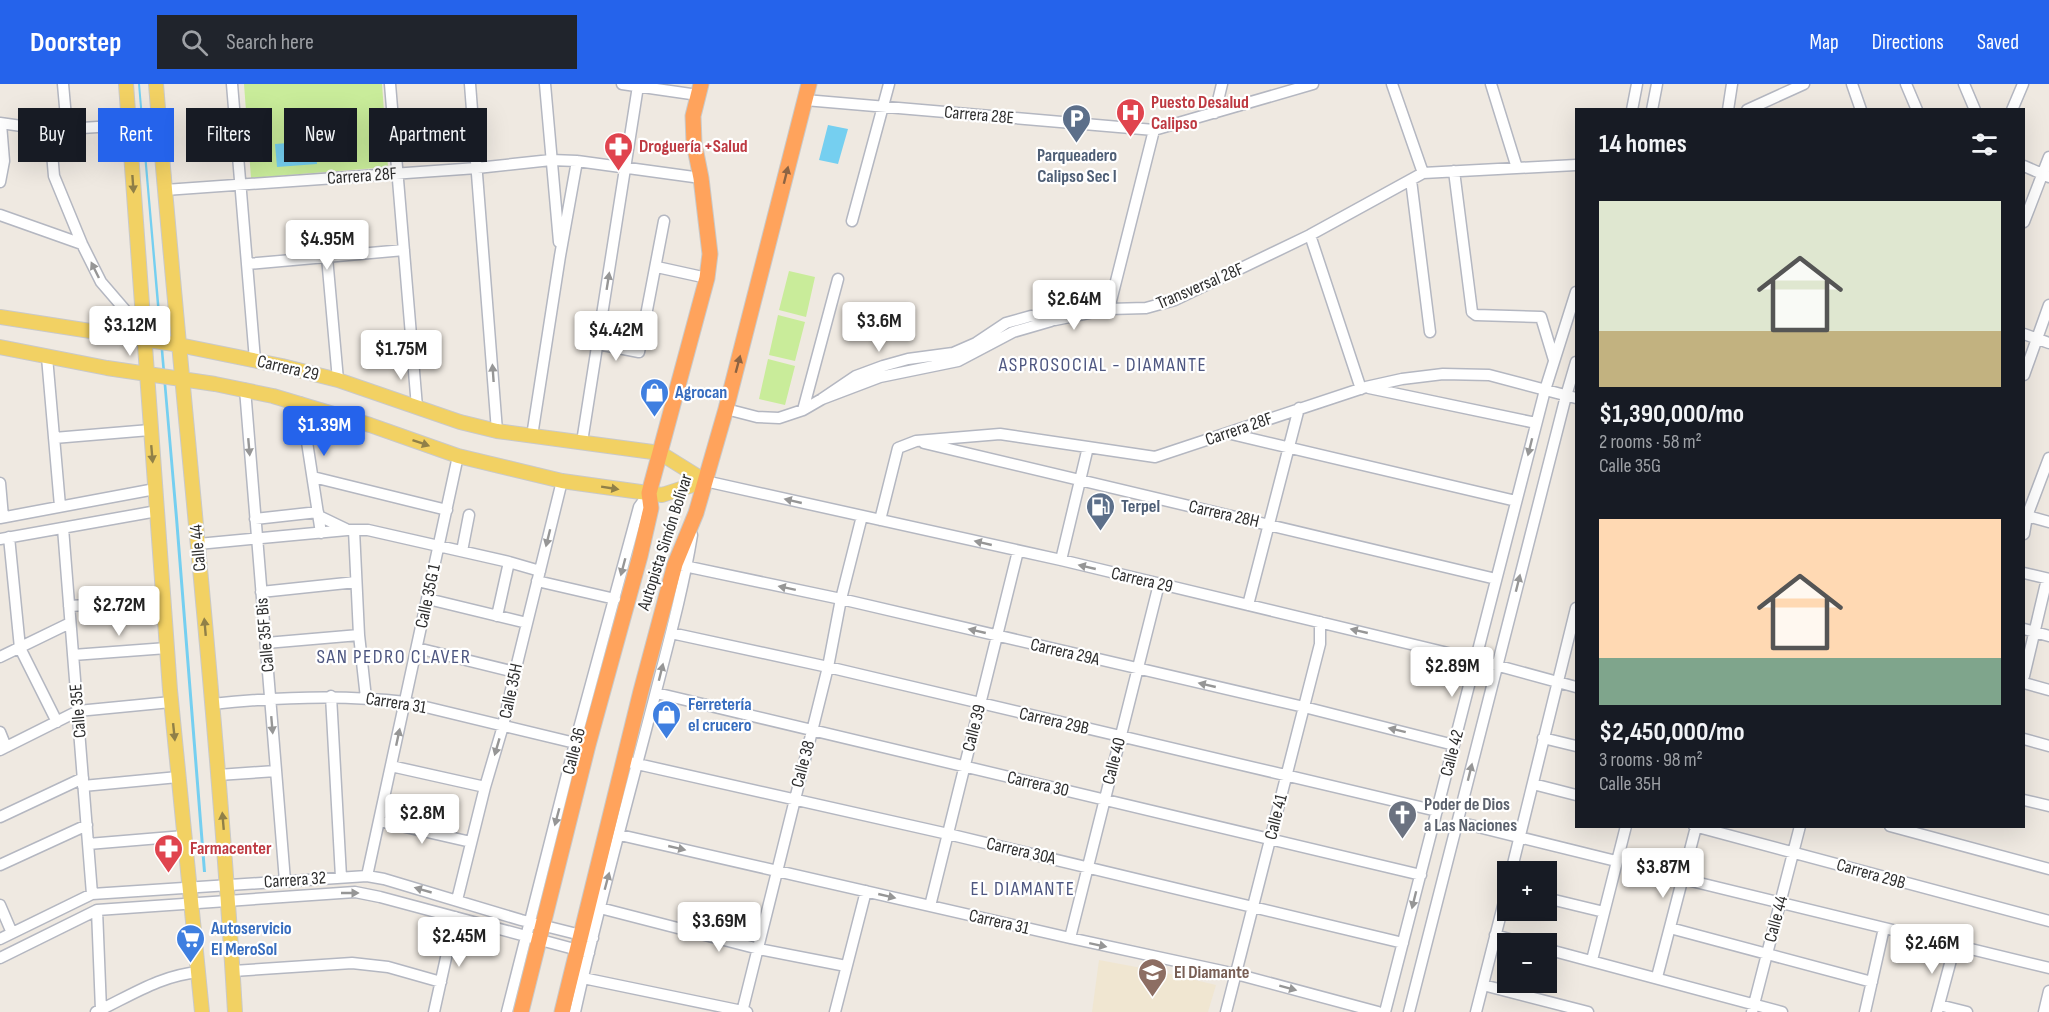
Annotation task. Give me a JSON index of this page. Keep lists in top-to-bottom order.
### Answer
{
  "streets": {
    "highway": ["Autopista Simón Bolívar"],
    "main road": ["Carrera 29", "Calle 44"],
    "street": [
      "Carrera 28E",
      "Carrera 28F",
      "Transversal 28F",
      "Carrera 28H",
      "Calle 35G 1",
      "Calle 35F Bis",
      "Carrera 29A",
      "Calle 35H",
      "Carrera 31",
      "Calle 35E",
      "Carrera 29B",
      "Calle 39",
      "Calle 36",
      "Calle 42",
      "Calle 40",
      "Calle 38",
      "Carrera 30",
      "Calle 41",
      "Carrera 30A",
      "Carrera 32"
    ]
  },
  "crossings": [
    ["Carrera 28E", "Autopista Simón Bolívar"],
    ["Carrera 28F", "Carrera 29"],
    ["Carrera 28F", "Carrera 28H"],
    ["Carrera 28F", "Autopista Simón Bolívar"],
    ["Carrera 28F", "Calle 44"],
    ["Carrera 28F", "Calle 42"],
    ["Carrera 29", "Autopista Simón Bolívar"],
    ["Carrera 29", "Calle 44"],
    ["Carrera 29", "Calle 35G 1"],
    ["Carrera 29", "Calle 35F Bis"],
    ["Carrera 29", "Calle 35H"],
    ["Carrera 29", "Calle 39"],
    ["Carrera 29", "Calle 36"],
    ["Carrera 29", "Calle 42"],
    ["Carrera 29", "Calle 40"],
    ["Carrera 29", "Calle 38"],
    ["Carrera 29", "Calle 41"],
    ["Carrera 28H", "Calle 42"],
    ["Autopista Simón Bolívar", "Carrera 29A"],
    ["Autopista Simón Bolívar", "Calle 36"],
    ["Autopista Simón Bolívar", "Carrera 30A"],
    ["Autopista Simón Bolívar", "Carrera 32"],
    ["Calle 44", "Carrera 31"],
    ["Calle 44", "Carrera 29B"],
    ["Calle 44", "Carrera 32"],
    ["Calle 35G 1", "Carrera 31"],
    ["Calle 35G 1", "Carrera 32"],
    ["Calle 35F Bis", "Carrera 31"],
    ["Calle 35F Bis", "Carrera 32"],
    ["Carrera 29A", "Calle 39"],
    ["Carrera 29A", "Calle 42"],
    ["Carrera 29A", "Calle 40"],
    ["Carrera 29A", "Calle 38"],
    ["Carrera 29A", "Calle 41"],
    ["Calle 35H", "Carrera 31"],
    ["Calle 35H", "Carrera 32"],
    ["Carrera 31", "Calle 39"],
    ["Carrera 31", "Calle 36"],
    ["Carrera 31", "Calle 40"],
    ["Carrera 31", "Calle 38"],
    ["Carrera 31", "Calle 41"],
    ["Calle 35E", "Carrera 32"],
    ["Carrera 29B", "Calle 39"],
    ["Carrera 29B", "Calle 42"],
    ["Carrera 29B", "Calle 40"],
    ["Carrera 29B", "Calle 38"],
    ["Carrera 29B", "Calle 41"],
    ["Calle 39", "Carrera 30"],
    ["Calle 39", "Carrera 30A"],
    ["Calle 42", "Carrera 30"],
    ["Calle 42", "Carrera 30A"],
    ["Calle 40", "Carrera 30"],
    ["Calle 40", "Carrera 30A"],
    ["Calle 38", "Carrera 30"],
    ["Calle 38", "Carrera 30A"],
    ["Carrera 30", "Calle 41"],
    ["Calle 41", "Carrera 30A"]
  ],
  "one_way": ["Carrera 29A", "Calle 35H", "Carrera 31"],
  "districts": ["ASPROSOCIAL - DIAMANTE", "SAN PEDRO CLAVER", "EL DIAMANTE"],
  "places": {
    "hospital": ["Puesto Desalud Calipso"],
    "parking": ["Parqueadero Calipso Sec I"],
    "pharmacy": ["Droguería +Salud", "Farmacenter"],
    "shop": ["Agrocan", "Ferretería el crucero"],
    "fuel station": ["Terpel"],
    "church": ["Poder de Dios a Las Naciones"],
    "supermarket": ["Autoservicio El MeroSol"],
    "school or university": ["El Diamante"]
  },
  "page": {
    "header": "Doorstep",
    "search": "Search here",
    "nav": ["Map", "Directions", "Saved"],
    "chip": [
      "Buy",
      "Rent",
      "Filters",
      "New",
      "Apartment"
    ],
    "heading": "14 homes",
    "list": [
      {
        "name": "$1,390,000/mo",
        "note": "2 rooms · 58 m² · Calle 35G"
      },
      {
        "name": "$2,450,000/mo",
        "note": "3 rooms · 98 m² · Calle 35H"
      }
    ],
    "price": [
      "$4.95M",
      "$2.64M",
      "$3.6M",
      "$3.12M",
      "$4.42M",
      "$1.75M",
      "$1.39M",
      "$2.72M",
      "$2.89M",
      "$2.8M",
      "$3.87M",
      "$3.69M",
      "$2.45M",
      "$2.46M"
    ],
    "map_buttons": ["+", "−"]
  }
}
